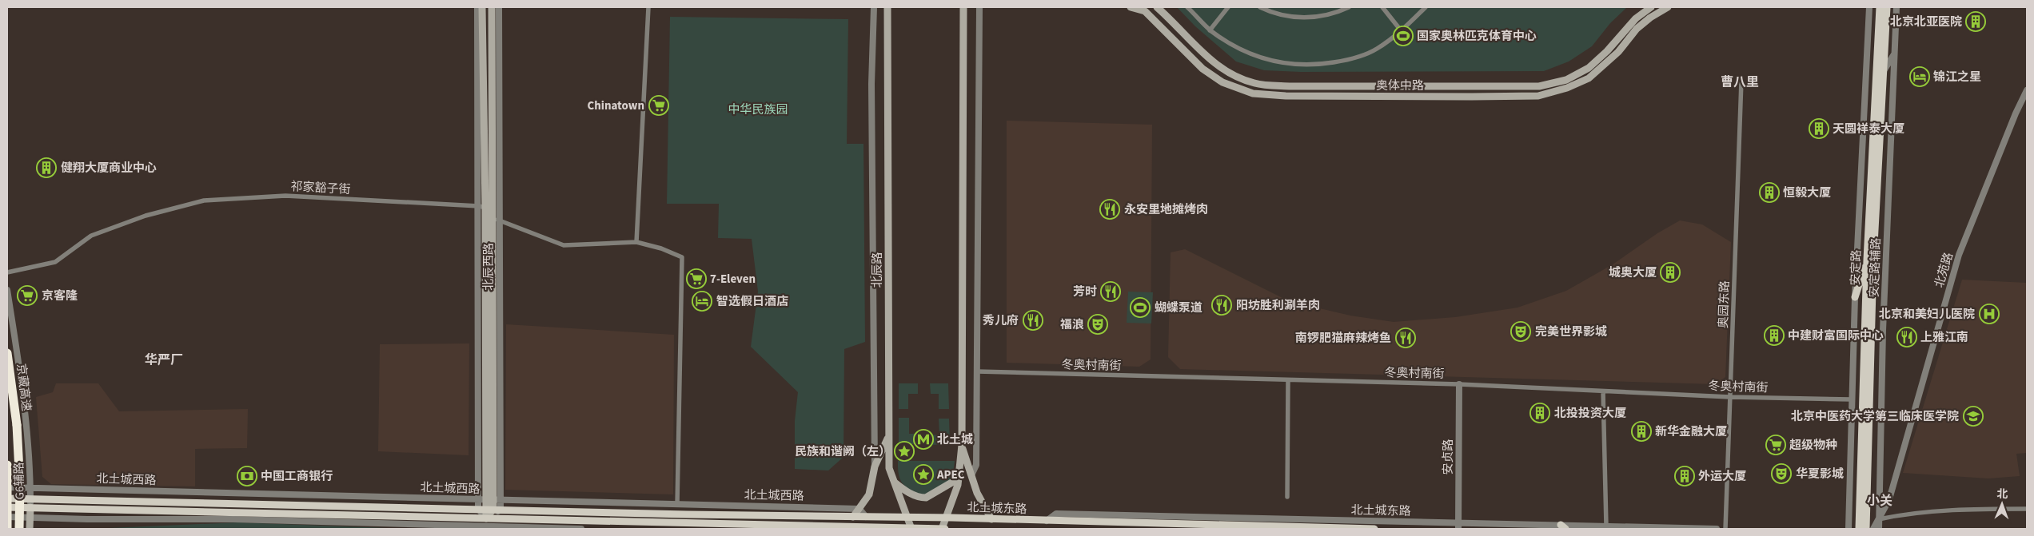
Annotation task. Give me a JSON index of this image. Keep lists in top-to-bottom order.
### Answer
{
  "streets": {
    "highway": ["京藏高速"],
    "main road": [
      "奥体中路",
      "北辰西路",
      "安定路",
      "北辰路",
      "北土城西路",
      "G6辅路",
      "北土城东路"
    ],
    "street": [
      "祁家豁子街",
      "安定路辅路",
      "北苑路",
      "奥园东路",
      "冬奥村南街",
      "安贞路"
    ]
  },
  "crossings": [
    ["祁家豁子街", "北辰西路"],
    ["北辰西路", "北土城西路"],
    ["安定路", "安定路辅路"],
    ["安定路", "冬奥村南街"],
    ["安定路辅路", "北苑路"],
    ["北辰路", "北土城西路"],
    ["北辰路", "北土城东路"],
    ["奥园东路", "冬奥村南街"],
    ["冬奥村南街", "安贞路"],
    ["安贞路", "北土城东路"],
    ["北土城西路", "G6辅路"],
    ["北土城西路", "北土城东路"]
  ],
  "districts": ["曹八里", "华严厂", "小关"],
  "parks": ["中华民族园"],
  "places": {
    "building": [
      "北京北亚医院",
      "天圆祥泰大厦",
      "健翔大厦商业中心",
      "恒毅大厦",
      "城奥大厦",
      "中建财富国际中心",
      "北投投资大厦",
      "新华金融大厦",
      "外运大厦"
    ],
    "sports": ["国家奥林匹克体育中心", "蝴蝶泵道"],
    "hotel": ["锦江之星", "智选假日酒店"],
    "supermarket": [
      "Chinatown",
      "7-Eleven",
      "京客隆",
      "超级物种"
    ],
    "restaurant": [
      "永安里地摊烤肉",
      "芳时",
      "阳坊胜利涮羊肉",
      "秀儿府",
      "上雅江南",
      "南锣肥猫麻辣烤鱼"
    ],
    "hospital": ["北京和美妇儿医院"],
    "theatre": ["福浪", "完美世界影城", "华夏影城"],
    "school or university": ["北京中医药大学第三临床医学院"],
    "metro station": ["北土城"],
    "place": ["民族和谐阙（左）", "APEC"],
    "bank": ["中国工商银行"]
  },
  "north": "top"
}
